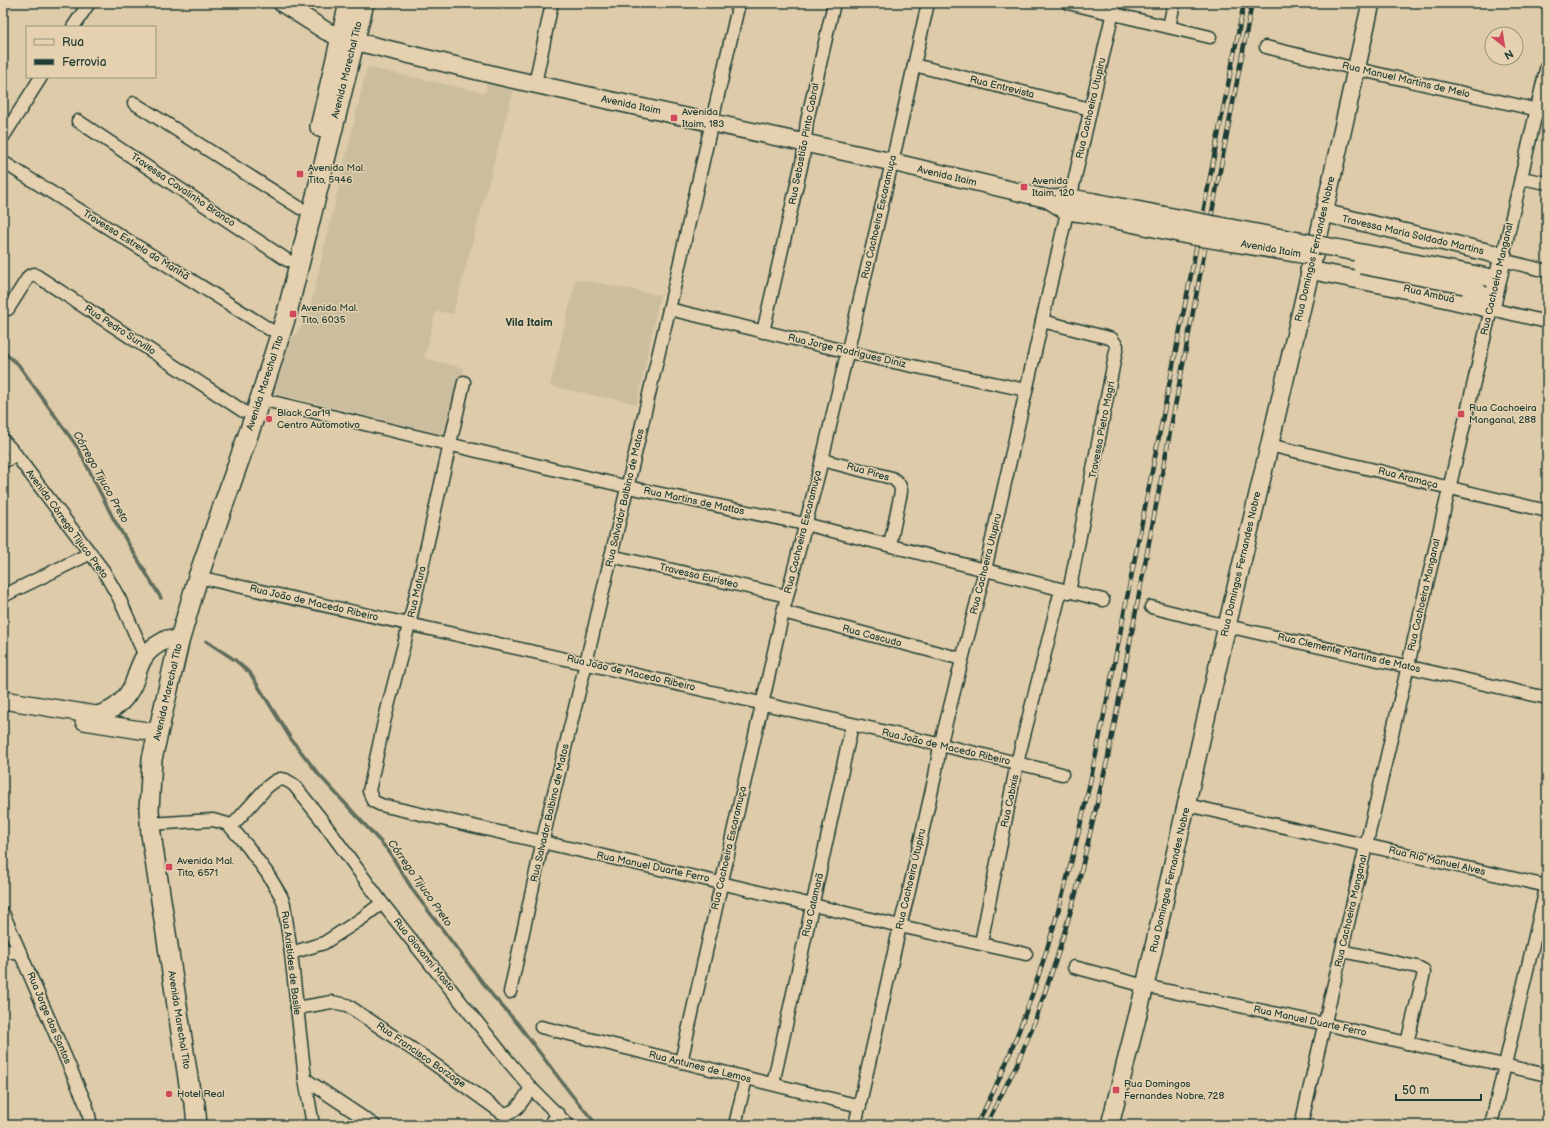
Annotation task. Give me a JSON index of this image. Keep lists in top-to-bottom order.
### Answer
{
  "streets": {
    "main road": ["Avenida Marechal Tito"],
    "street": [
      "Rua Manuel Martins de Melo",
      "Rua Entrevista",
      "Avenida Itaim",
      "Rua Cachoeira Utupiru",
      "Rua Sebastião Pinto Cabral",
      "Travessa Cavalinho Branco",
      "Rua Cachoeira Escaramuça",
      "Travessa Maria Soldado Martins",
      "Travessa Estrela da Manhã",
      "Rua Domingos Fernandes Nobre",
      "Rua Cachoeira Manganal",
      "Rua Ambuá",
      "Rua Pedro Survillo",
      "Rua Jorge Rodrigues Diniz",
      "Travessa Pietro Magri",
      "Rua Pires",
      "Rua Aramaça",
      "Rua Salvador Balbino de Matos",
      "Rua Martins de Mattos",
      "Avenida Córrego Tijuco Preto",
      "Travessa Euristeo",
      "Rua Mafura",
      "Rua João de Macedo Ribeiro",
      "Rua Cascudo",
      "Rua Clemente Martins de Matos",
      "Rua Cabixis",
      "Rua Rio Manuel Alves",
      "Rua Manuel Duarte Ferro",
      "Rua Catamarã",
      "Rua Giovanni Mosto",
      "Rua Aristides de Basile",
      "Rua Jorge dos Santos",
      "Rua Francisco Borzage",
      "Rua Antunes de Lemos"
    ]
  },
  "crossings": [
    ["Avenida Marechal Tito", "Avenida Itaim"],
    ["Avenida Marechal Tito", "Travessa Cavalinho Branco"],
    ["Avenida Marechal Tito", "Travessa Estrela da Manhã"],
    ["Avenida Marechal Tito", "Rua Pedro Survillo"],
    ["Avenida Marechal Tito", "Rua Martins de Mattos"],
    ["Avenida Marechal Tito", "Rua João de Macedo Ribeiro"],
    ["Rua Manuel Martins de Melo", "Rua Domingos Fernandes Nobre"],
    ["Rua Manuel Martins de Melo", "Rua Cachoeira Manganal"],
    ["Rua Entrevista", "Rua Cachoeira Utupiru"],
    ["Rua Entrevista", "Rua Cachoeira Escaramuça"],
    ["Avenida Itaim", "Rua Cachoeira Utupiru"],
    ["Avenida Itaim", "Rua Sebastião Pinto Cabral"],
    ["Avenida Itaim", "Rua Cachoeira Escaramuça"],
    ["Avenida Itaim", "Rua Cachoeira Manganal"],
    ["Avenida Itaim", "Rua Ambuá"],
    ["Avenida Itaim", "Rua Salvador Balbino de Matos"],
    ["Rua Cachoeira Utupiru", "Rua Jorge Rodrigues Diniz"],
    ["Rua Cachoeira Utupiru", "Travessa Pietro Magri"],
    ["Rua Cachoeira Utupiru", "Rua Martins de Mattos"],
    ["Rua Cachoeira Utupiru", "Rua João de Macedo Ribeiro"],
    ["Rua Cachoeira Utupiru", "Rua Cascudo"],
    ["Rua Cachoeira Utupiru", "Rua Manuel Duarte Ferro"],
    ["Rua Cachoeira Utupiru", "Rua Antunes de Lemos"],
    ["Rua Sebastião Pinto Cabral", "Rua Jorge Rodrigues Diniz"],
    ["Rua Cachoeira Escaramuça", "Rua Jorge Rodrigues Diniz"],
    ["Rua Cachoeira Escaramuça", "Rua Pires"],
    ["Rua Cachoeira Escaramuça", "Rua Martins de Mattos"],
    ["Rua Cachoeira Escaramuça", "Travessa Euristeo"],
    ["Rua Cachoeira Escaramuça", "Rua João de Macedo Ribeiro"],
    ["Rua Cachoeira Escaramuça", "Rua Cascudo"],
    ["Rua Cachoeira Escaramuça", "Rua Manuel Duarte Ferro"],
    ["Rua Cachoeira Escaramuça", "Rua Antunes de Lemos"],
    ["Travessa Maria Soldado Martins", "Rua Domingos Fernandes Nobre"],
    ["Travessa Maria Soldado Martins", "Rua Cachoeira Manganal"],
    ["Rua Domingos Fernandes Nobre", "Rua Ambuá"],
    ["Rua Domingos Fernandes Nobre", "Rua Aramaça"],
    ["Rua Domingos Fernandes Nobre", "Rua Clemente Martins de Matos"],
    ["Rua Domingos Fernandes Nobre", "Rua Rio Manuel Alves"],
    ["Rua Domingos Fernandes Nobre", "Rua Manuel Duarte Ferro"],
    ["Rua Cachoeira Manganal", "Rua Ambuá"],
    ["Rua Cachoeira Manganal", "Rua Aramaça"],
    ["Rua Cachoeira Manganal", "Rua Clemente Martins de Matos"],
    ["Rua Cachoeira Manganal", "Rua Rio Manuel Alves"],
    ["Rua Cachoeira Manganal", "Rua Manuel Duarte Ferro"],
    ["Rua Jorge Rodrigues Diniz", "Rua Salvador Balbino de Matos"],
    ["Travessa Pietro Magri", "Rua Martins de Mattos"],
    ["Travessa Pietro Magri", "Rua Cabixis"],
    ["Rua Pires", "Rua Martins de Mattos"],
    ["Rua Salvador Balbino de Matos", "Rua Martins de Mattos"],
    ["Rua Salvador Balbino de Matos", "Travessa Euristeo"],
    ["Rua Salvador Balbino de Matos", "Rua João de Macedo Ribeiro"],
    ["Rua Salvador Balbino de Matos", "Rua Manuel Duarte Ferro"],
    ["Rua Martins de Mattos", "Rua Mafura"],
    ["Rua Martins de Mattos", "Rua Cabixis"],
    ["Rua Mafura", "Rua João de Macedo Ribeiro"],
    ["Rua Mafura", "Rua Manuel Duarte Ferro"],
    ["Rua João de Macedo Ribeiro", "Rua Cabixis"],
    ["Rua João de Macedo Ribeiro", "Rua Catamarã"],
    ["Rua Cabixis", "Rua Manuel Duarte Ferro"],
    ["Rua Manuel Duarte Ferro", "Rua Catamarã"],
    ["Rua Catamarã", "Rua Antunes de Lemos"],
    ["Rua Giovanni Mosto", "Rua Aristides de Basile"],
    ["Rua Giovanni Mosto", "Rua Francisco Borzage"],
    ["Rua Aristides de Basile", "Rua Francisco Borzage"]
  ],
  "districts": ["Vila Itaim"],
  "water": ["Córrego Tijuco Preto"],
  "places": {
    "transit": [
      "Avenida Itaim, 183",
      "Avenida Mal. Tito, 5946",
      "Avenida Itaim, 120",
      "Avenida Mal. Tito, 6035",
      "Rua Cachoeira Manganal, 288",
      "Avenida Mal. Tito, 6571",
      "Rua Domingos Fernandes Nobre, 728"
    ],
    "other": ["Black Car19 Centro Automotivo", "Hotel Real"]
  },
  "legend": ["Rua", "Ferrovia"],
  "scale_bar": "50 m",
  "north": "bottom right"
}
